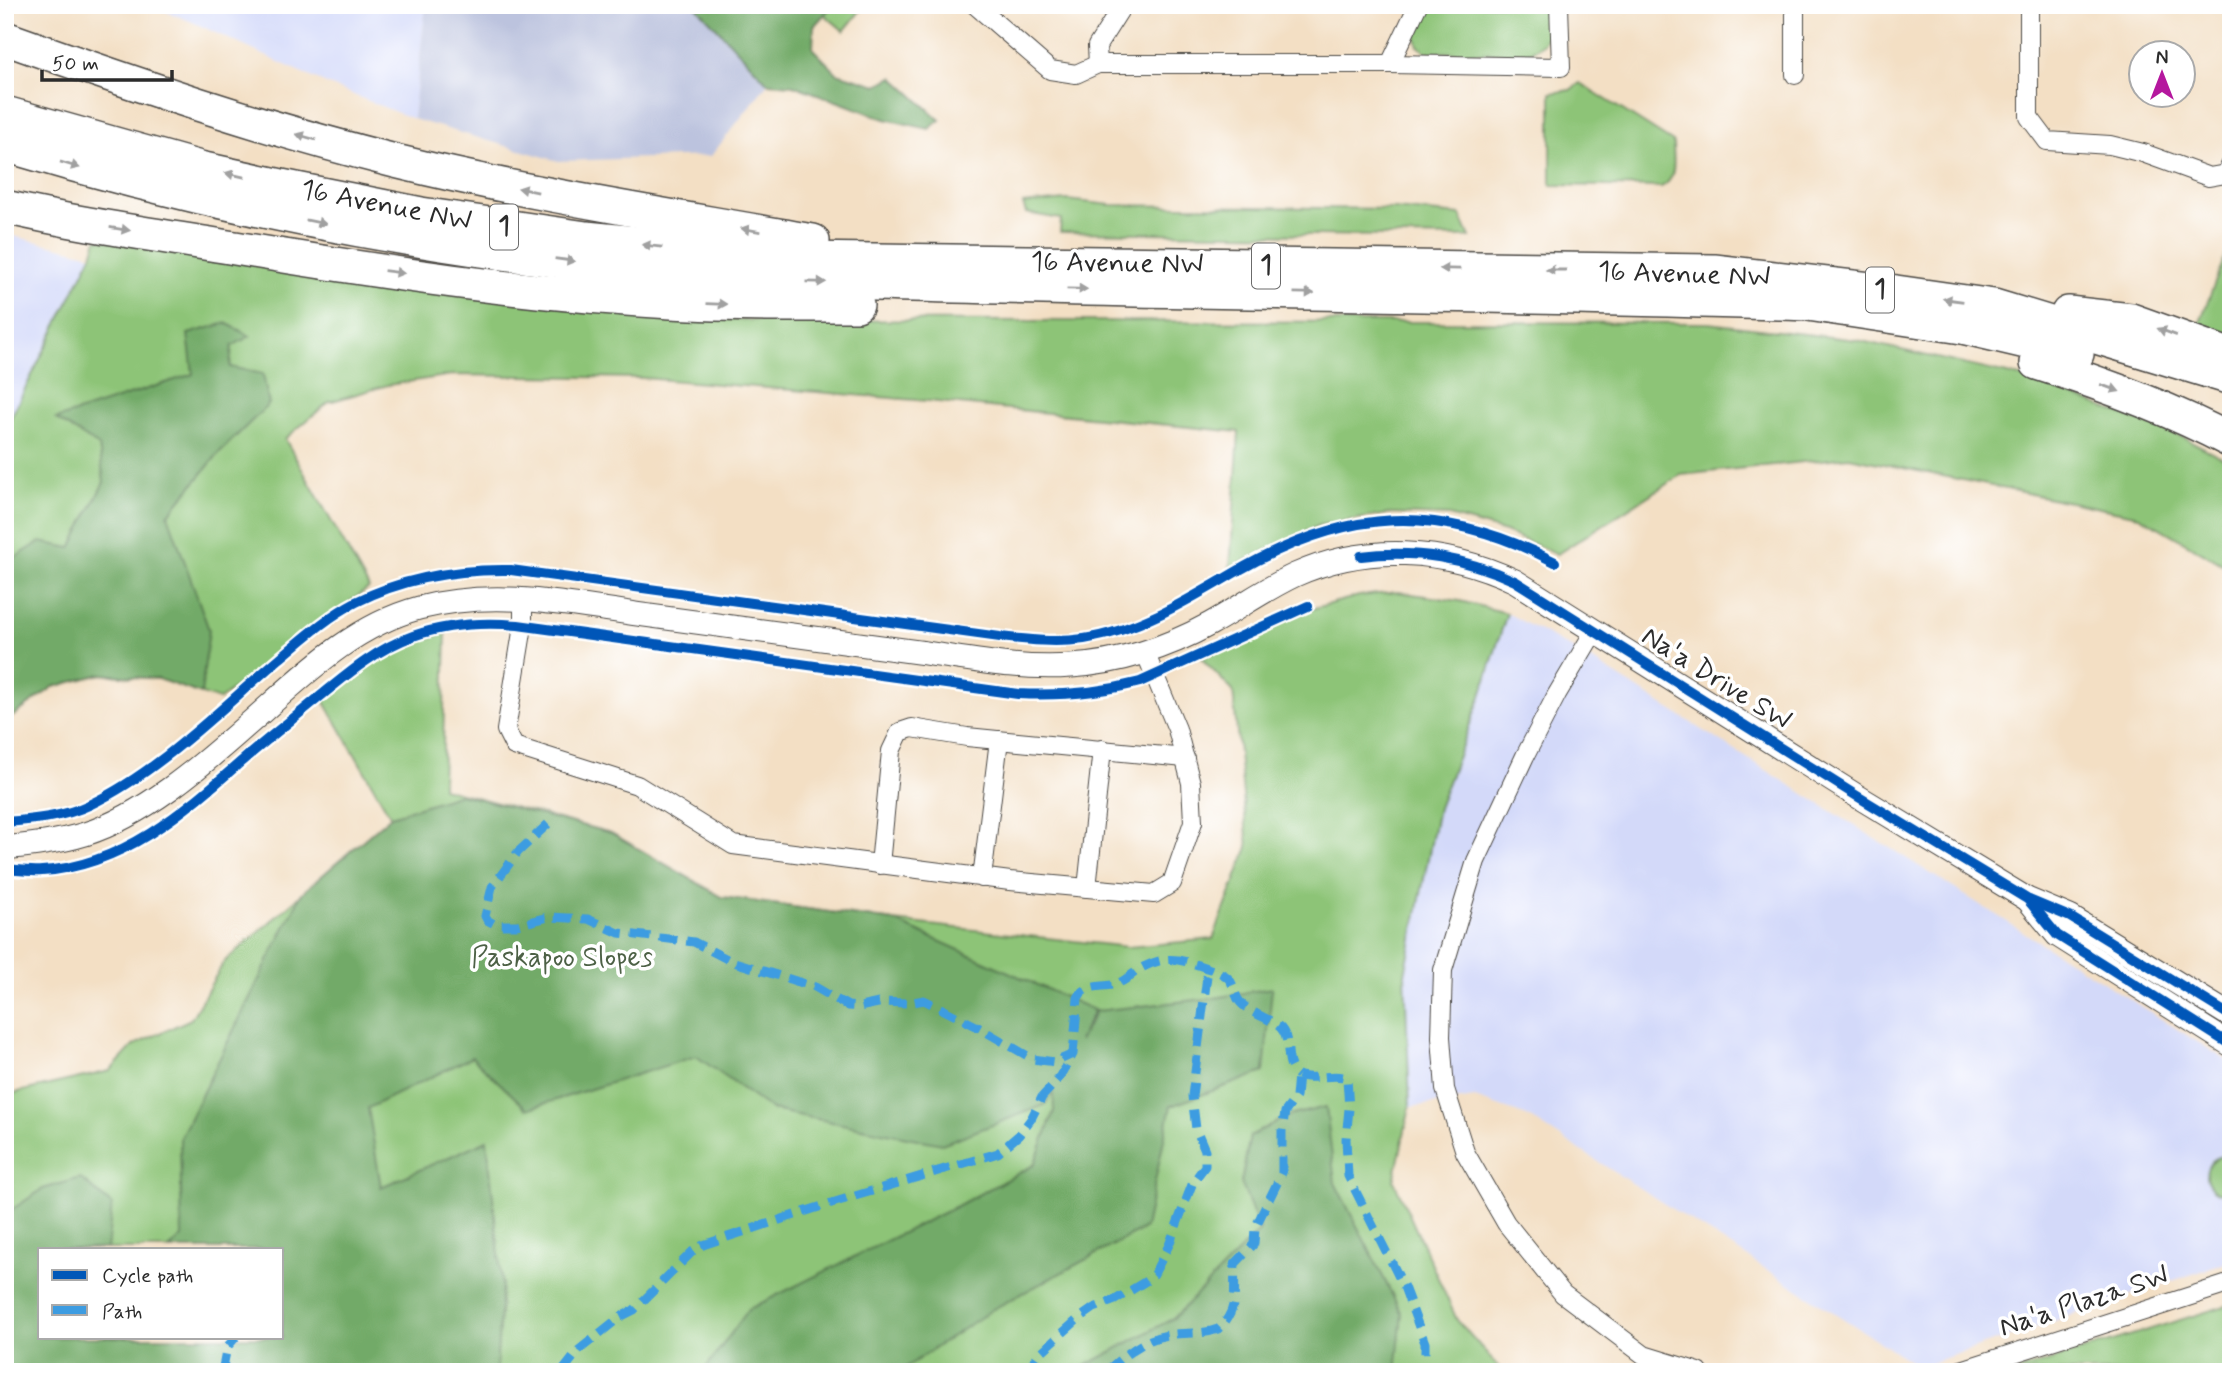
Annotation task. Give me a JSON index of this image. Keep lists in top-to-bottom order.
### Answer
{
  "streets": {
    "highway": ["16 Avenue NW", "1"],
    "street": ["Na'a Drive SW", "Na'a Plaza SW"]
  },
  "parks": ["Paskapoo Slopes"],
  "legend": ["Cycle path", "Path"],
  "scale_bar": "50 m",
  "north": "top"
}
